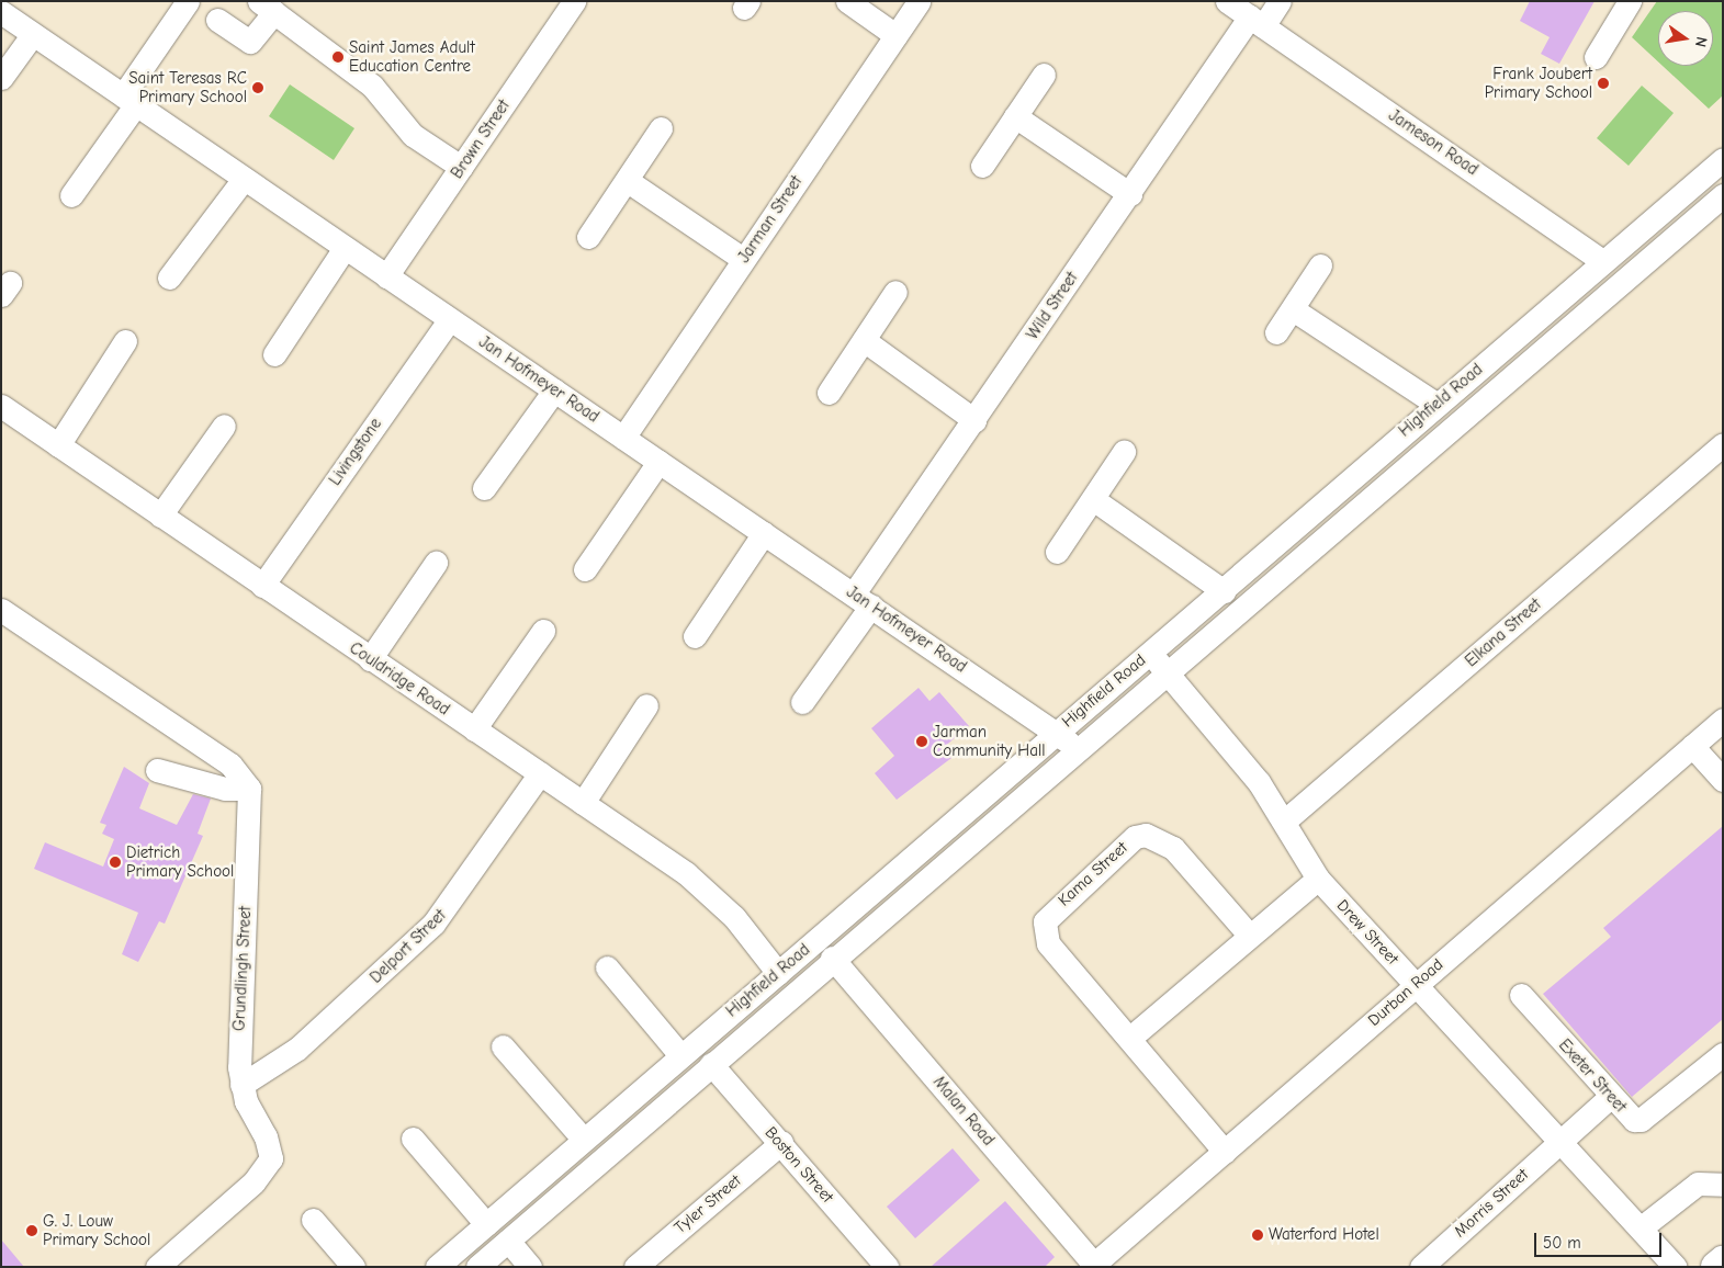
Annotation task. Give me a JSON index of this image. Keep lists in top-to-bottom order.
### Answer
{
  "streets": {
    "street": [
      "Brown Street",
      "Jameson Road",
      "Jarman Street",
      "Wild Street",
      "Jan Hofmeyer Road",
      "Highfield Road",
      "Livingstone",
      "Elkana Street",
      "Couldridge Road",
      "Kama Street",
      "Drew Street",
      "Delport Street",
      "Grundlingh Street",
      "Durban Road",
      "Exeter Street",
      "Malan Road",
      "Boston Street",
      "Morris Street",
      "Tyler Street"
    ]
  },
  "crossings": [
    ["Brown Street", "Jan Hofmeyer Road"],
    ["Jameson Road", "Wild Street"],
    ["Jameson Road", "Highfield Road"],
    ["Jarman Street", "Jan Hofmeyer Road"],
    ["Wild Street", "Jan Hofmeyer Road"],
    ["Jan Hofmeyer Road", "Highfield Road"],
    ["Jan Hofmeyer Road", "Livingstone"],
    ["Highfield Road", "Couldridge Road"],
    ["Highfield Road", "Drew Street"],
    ["Highfield Road", "Malan Road"],
    ["Highfield Road", "Boston Street"],
    ["Livingstone", "Couldridge Road"],
    ["Elkana Street", "Drew Street"],
    ["Couldridge Road", "Delport Street"],
    ["Kama Street", "Durban Road"],
    ["Drew Street", "Durban Road"],
    ["Drew Street", "Morris Street"],
    ["Delport Street", "Grundlingh Street"],
    ["Durban Road", "Malan Road"],
    ["Exeter Street", "Morris Street"],
    ["Boston Street", "Tyler Street"]
  ],
  "places": [
    "Saint James Adult Education Centre",
    "Frank Joubert Primary School",
    "Saint Teresas RC Primary School",
    "Jarman Community Hall",
    "Dietrich Primary School",
    "G. J. Louw Primary School",
    "Waterford Hotel"
  ],
  "scale_bar": "50 m",
  "north": "right"
}
